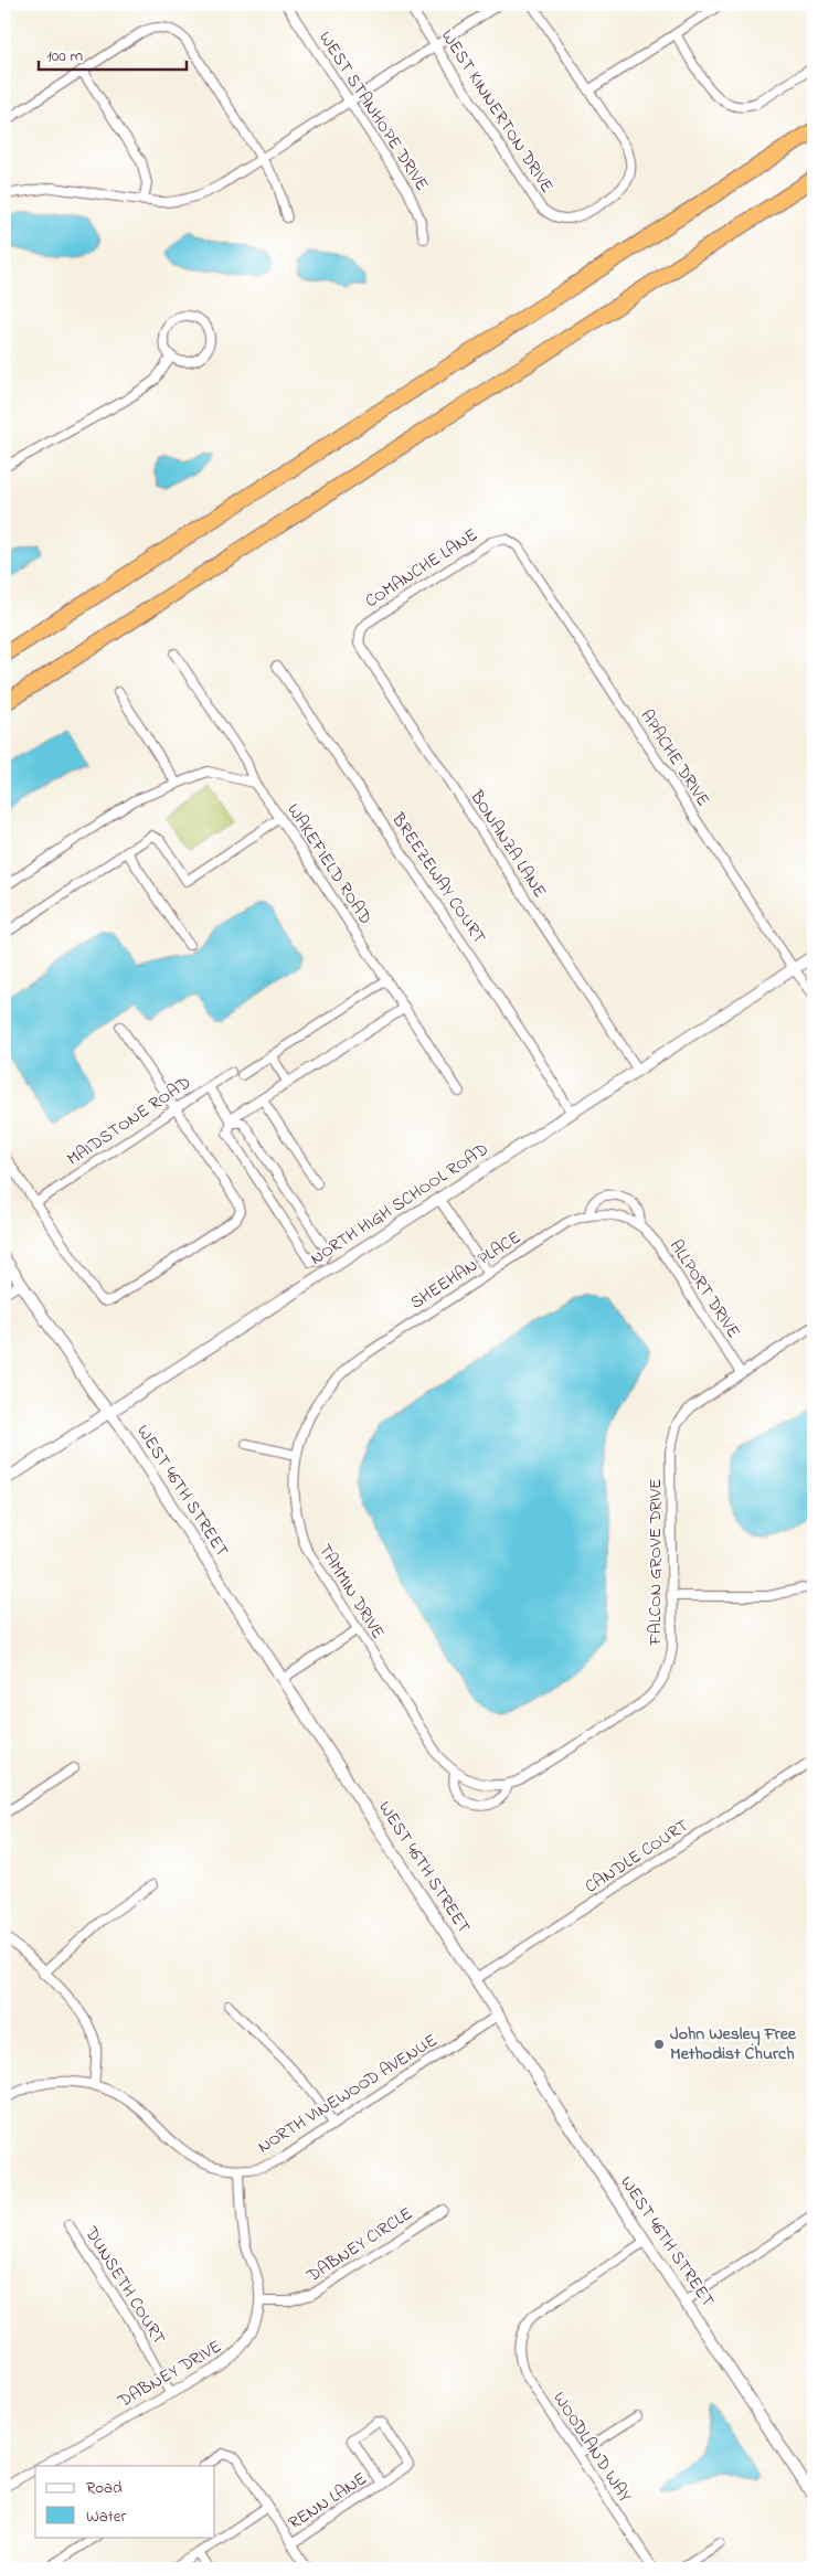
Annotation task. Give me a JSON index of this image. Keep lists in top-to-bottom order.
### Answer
{
  "streets": {
    "street": [
      "WEST STANHOPE DRIVE",
      "WEST KINNERTON DRIVE",
      "COMANCHE LANE",
      "APACHE DRIVE",
      "BONANZA LANE",
      "WAKEFIELD ROAD",
      "BREEZEWAY COURT",
      "MAIDSTONE ROAD",
      "NORTH HIGH SCHOOL ROAD",
      "SHEEHAN PLACE",
      "ALLPORT DRIVE",
      "WEST 46TH STREET",
      "FALCON GROVE DRIVE",
      "TAMMIN DRIVE",
      "CANDLE COURT",
      "NORTH VINEWOOD AVENUE",
      "DABNEY CIRCLE",
      "DUNSETH COURT",
      "DABNEY DRIVE",
      "WOODLAND WAY",
      "RENN LANE"
    ]
  },
  "crossings": [
    ["COMANCHE LANE", "APACHE DRIVE"],
    ["COMANCHE LANE", "BONANZA LANE"],
    ["APACHE DRIVE", "NORTH HIGH SCHOOL ROAD"],
    ["BONANZA LANE", "NORTH HIGH SCHOOL ROAD"],
    ["BREEZEWAY COURT", "NORTH HIGH SCHOOL ROAD"],
    ["MAIDSTONE ROAD", "NORTH HIGH SCHOOL ROAD"],
    ["NORTH HIGH SCHOOL ROAD", "WEST 46TH STREET"],
    ["SHEEHAN PLACE", "ALLPORT DRIVE"],
    ["SHEEHAN PLACE", "TAMMIN DRIVE"],
    ["ALLPORT DRIVE", "FALCON GROVE DRIVE"],
    ["WEST 46TH STREET", "CANDLE COURT"],
    ["WEST 46TH STREET", "NORTH VINEWOOD AVENUE"],
    ["WEST 46TH STREET", "WOODLAND WAY"],
    ["FALCON GROVE DRIVE", "TAMMIN DRIVE"],
    ["NORTH VINEWOOD AVENUE", "DABNEY DRIVE"],
    ["DABNEY CIRCLE", "DABNEY DRIVE"],
    ["DUNSETH COURT", "DABNEY DRIVE"]
  ],
  "places": ["John Wesley Free Methodist Church"],
  "legend": ["Road", "Water"],
  "scale_bar": "100 m"
}
